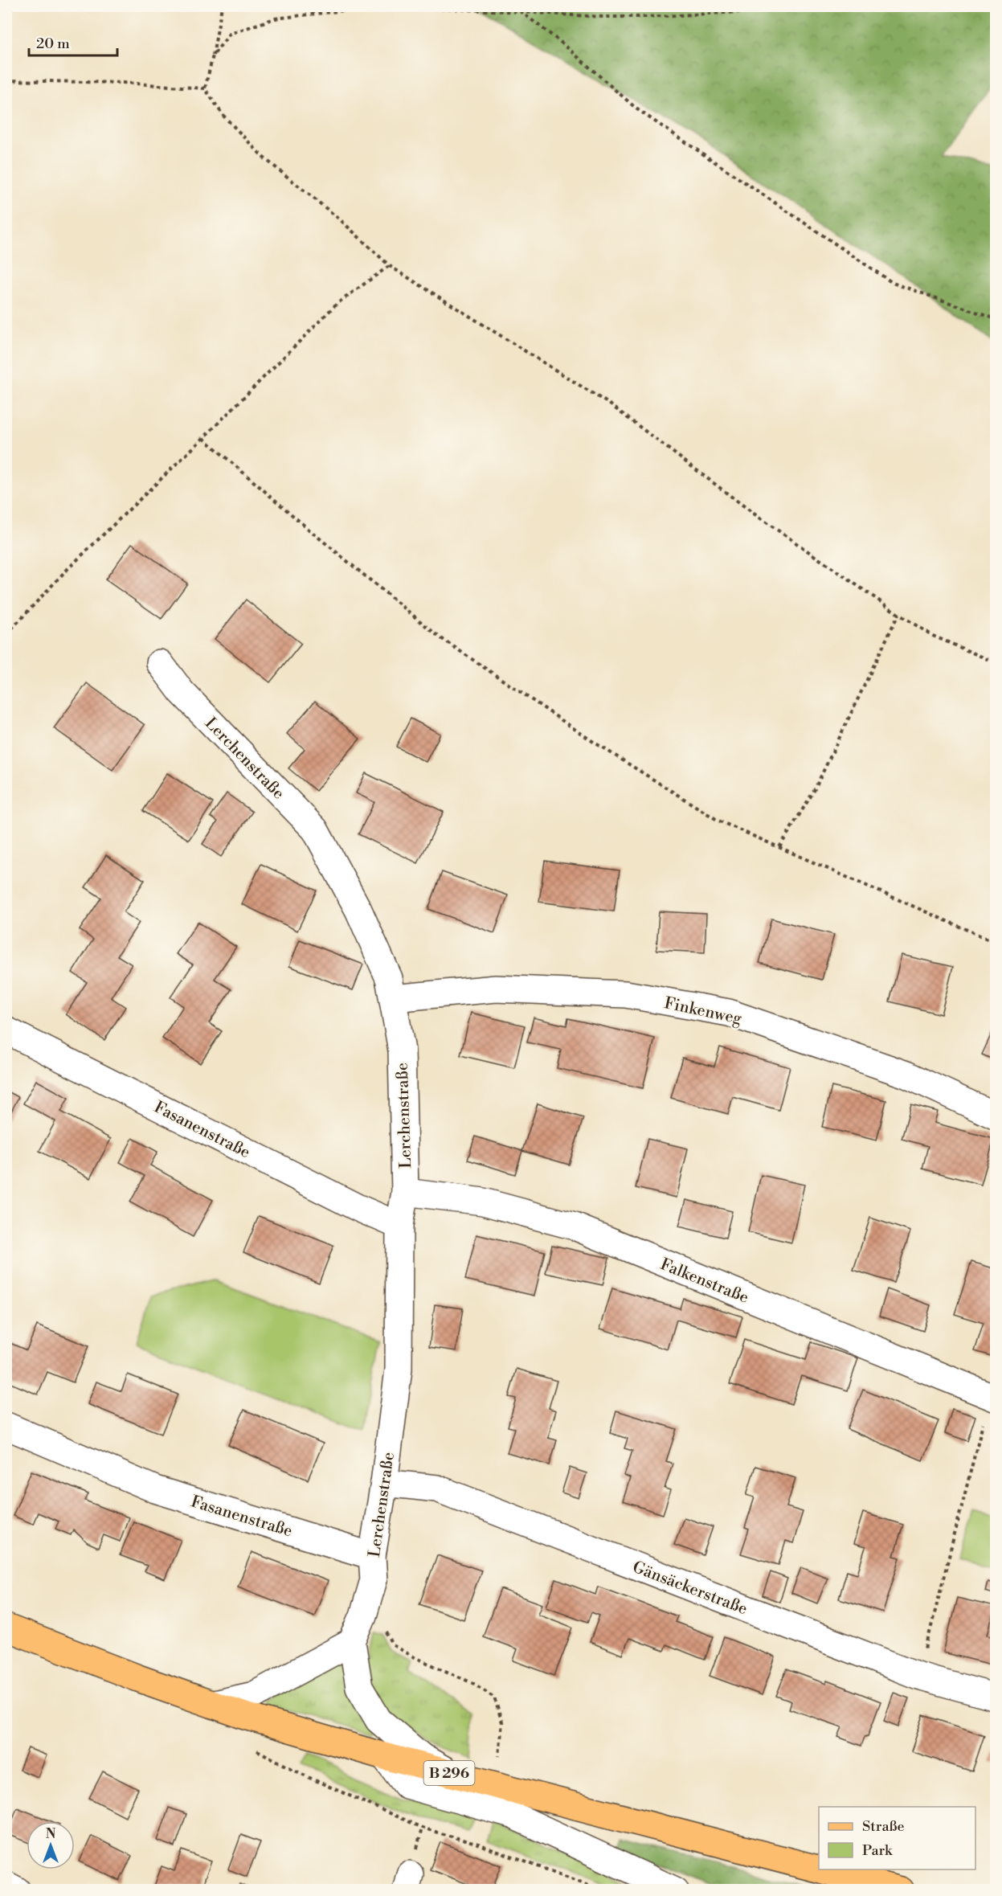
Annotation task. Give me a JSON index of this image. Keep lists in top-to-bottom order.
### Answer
{
  "streets": {
    "main road": ["B 296"],
    "street": [
      "Lerchenstraße",
      "Finkenweg",
      "Fasanenstraße",
      "Falkenstraße",
      "Gänsäckerstraße"
    ]
  },
  "crossings": [
    ["Lerchenstraße", "Finkenweg"],
    ["Lerchenstraße", "Fasanenstraße"],
    ["Lerchenstraße", "Falkenstraße"],
    ["Lerchenstraße", "Gänsäckerstraße"]
  ],
  "legend": ["Straße", "Park"],
  "scale_bar": "20 m",
  "north": "top"
}
